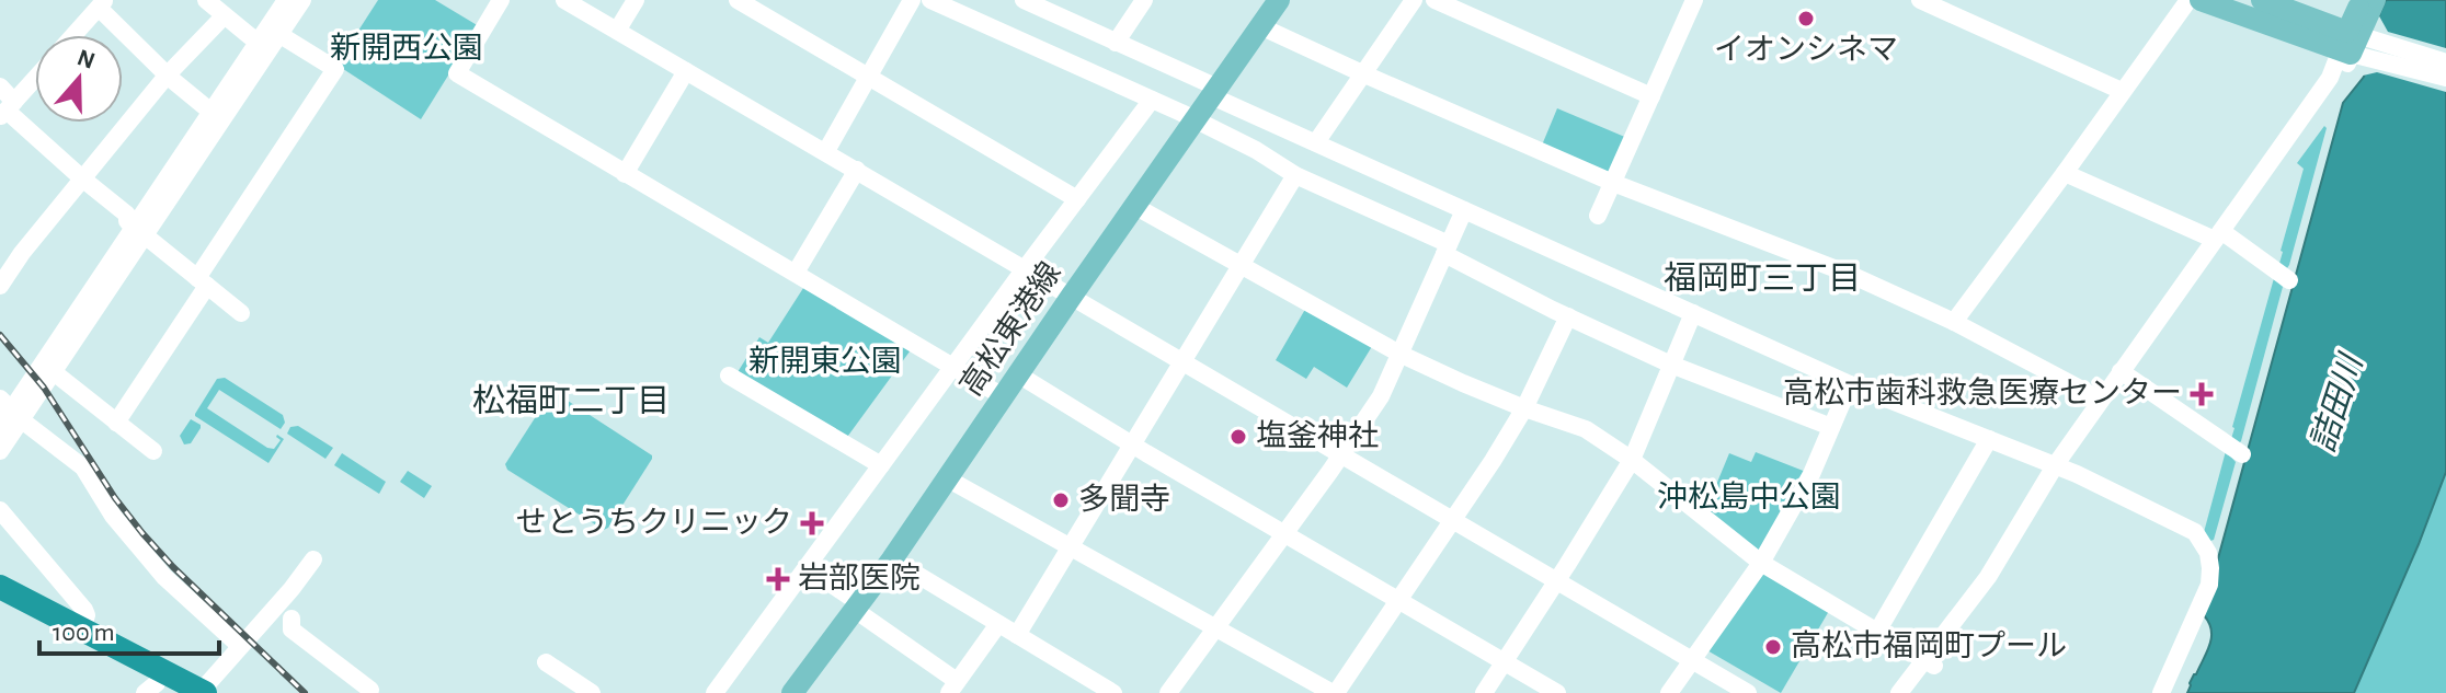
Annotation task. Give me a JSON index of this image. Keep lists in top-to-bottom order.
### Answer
{
  "streets": {
    "main road": ["高松東港線"]
  },
  "districts": ["福岡町三丁目", "松福町二丁目"],
  "water": ["詰田川"],
  "parks": ["新開西公園", "新開東公園", "沖松島中公園"],
  "places": {
    "other": [
      "イオンシネマ",
      "塩釜神社",
      "多聞寺",
      "高松市福岡町プール"
    ],
    "health": ["高松市歯科救急医療センター", "せとうちクリニック", "岩部医院"]
  },
  "scale_bar": "100 m",
  "north": "top"
}
